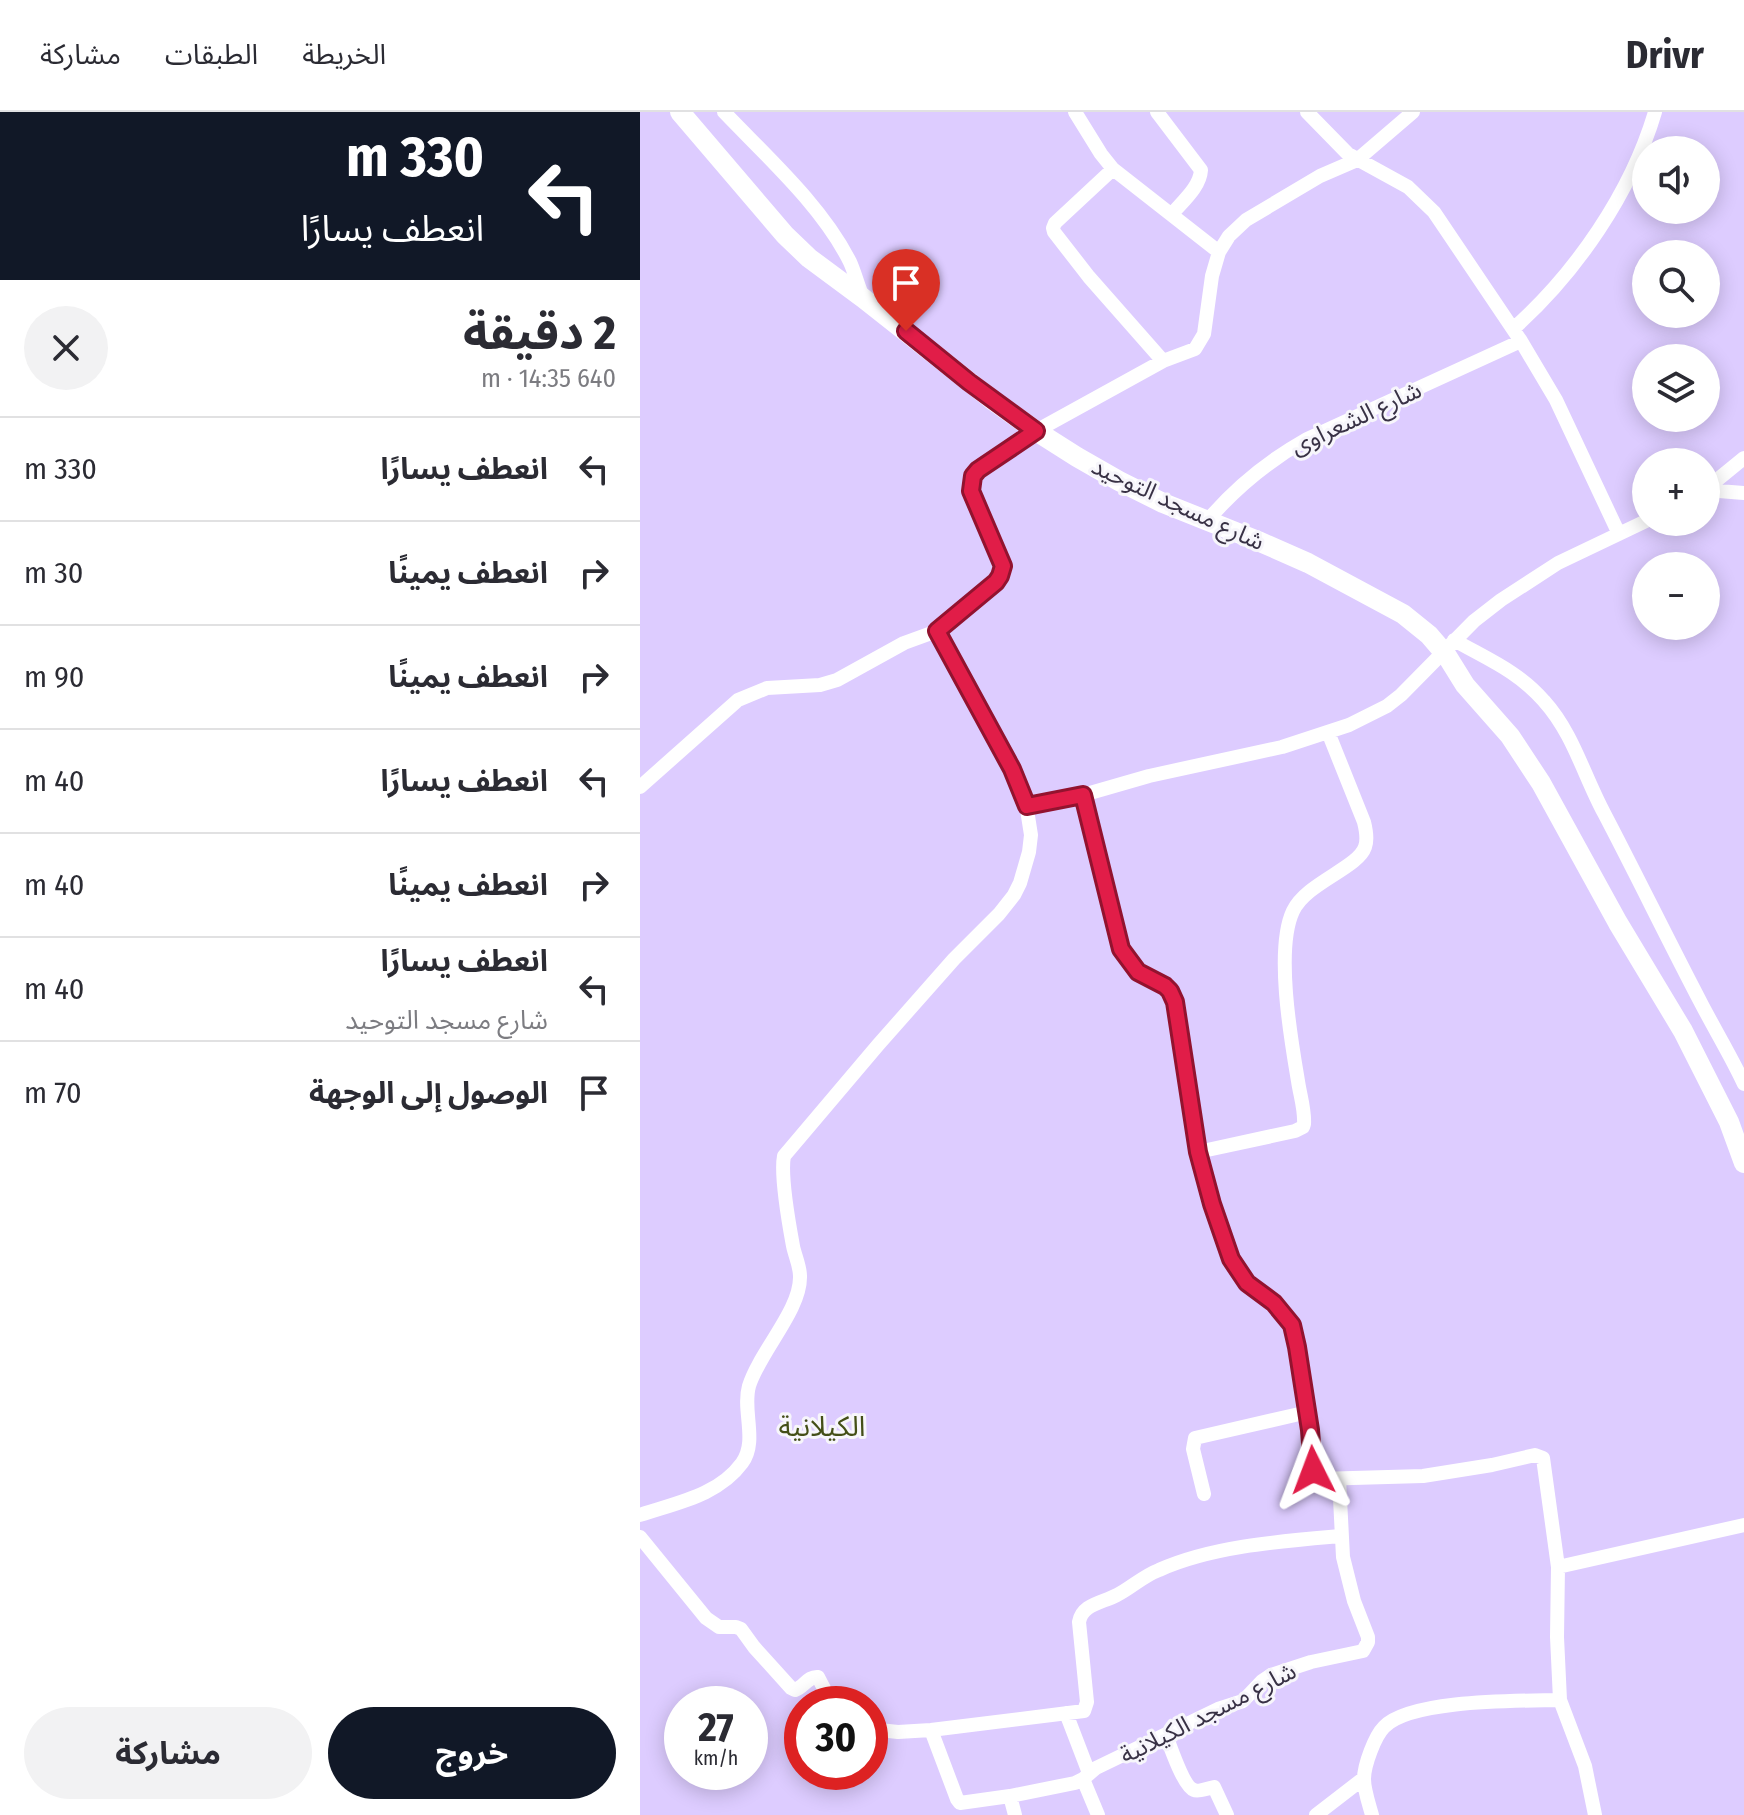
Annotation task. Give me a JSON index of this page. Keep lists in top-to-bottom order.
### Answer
{
  "streets": {
    "main road": ["شارع مسجد التوحيد"],
    "street": ["شارع الشعراوى", "شارع مسجد الكيلانية"]
  },
  "crossings": [
    ["شارع الشعراوى", "شارع مسجد التوحيد"]
  ],
  "districts": ["الكيلانية"],
  "page": {
    "header": "Drivr",
    "nav": ["الخريطة", "الطبقات", "مشاركة"],
    "turn": ["330 m", "انعطف يسارًا"],
    "map_buttons": ["+", "−"],
    "heading": ["2 دقيقة", "640 m · 14:35"],
    "list": [
      {
        "name": "انعطف يسارًا",
        "value": "330 m"
      },
      {
        "name": "انعطف يمينًا",
        "value": "30 m"
      },
      {
        "name": "انعطف يمينًا",
        "value": "90 m"
      },
      {
        "name": "انعطف يسارًا",
        "value": "40 m"
      },
      {
        "name": "انعطف يمينًا",
        "value": "40 m"
      },
      {
        "name": "انعطف يسارًا",
        "note": "شارع مسجد التوحيد",
        "value": "40 m"
      },
      {
        "name": "الوصول إلى الوجهة",
        "value": "70 m"
      }
    ],
    "speed": "27 km/h",
    "limit": "30",
    "buttons": ["خروج", "مشاركة"]
  }
}
